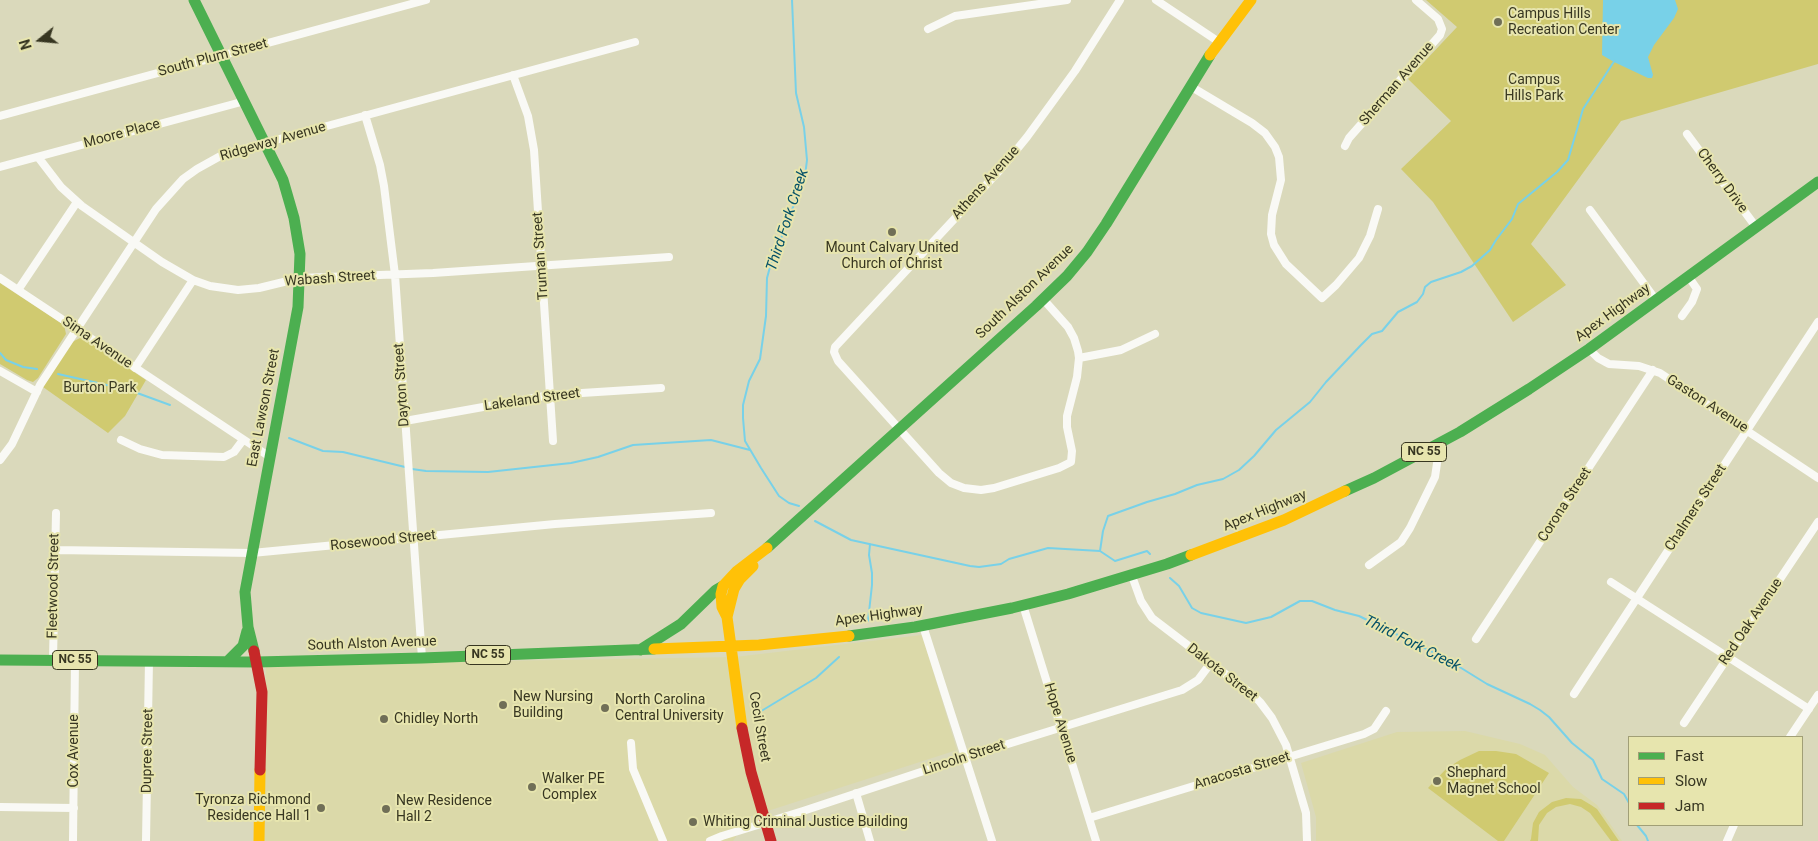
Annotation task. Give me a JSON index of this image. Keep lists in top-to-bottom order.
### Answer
{
  "streets": {
    "street": [
      "South Plum Street",
      "Sherman Avenue",
      "Moore Place",
      "Ridgeway Avenue",
      "Cherry Drive",
      "Athens Avenue",
      "Truman Street",
      "Wabash Street",
      "South Alston Avenue",
      "Apex Highway",
      "Sima Avenue",
      "Dayton Street",
      "Lakeland Street",
      "Gaston Avenue",
      "East Lawson Street",
      "NC 55",
      "Corona Street",
      "Chalmers Street",
      "Rosewood Street",
      "Fleetwood Street",
      "Red Oak Avenue",
      "Dakota Street",
      "Hope Avenue",
      "Cecil Street",
      "Cox Avenue",
      "Dupree Street",
      "Lincoln Street",
      "Anacosta Street"
    ]
  },
  "crossings": [
    ["South Plum Street", "East Lawson Street"],
    ["Moore Place", "Wabash Street"],
    ["Moore Place", "East Lawson Street"],
    ["Ridgeway Avenue", "Truman Street"],
    ["Ridgeway Avenue", "Wabash Street"],
    ["Ridgeway Avenue", "Sima Avenue"],
    ["Ridgeway Avenue", "Dayton Street"],
    ["Ridgeway Avenue", "East Lawson Street"],
    ["Cherry Drive", "Apex Highway"],
    ["Athens Avenue", "South Alston Avenue"],
    ["Truman Street", "Wabash Street"],
    ["Truman Street", "Lakeland Street"],
    ["Wabash Street", "Dayton Street"],
    ["Wabash Street", "East Lawson Street"],
    ["South Alston Avenue", "Apex Highway"],
    ["South Alston Avenue", "Dayton Street"],
    ["South Alston Avenue", "East Lawson Street"],
    ["South Alston Avenue", "Fleetwood Street"],
    ["South Alston Avenue", "Cecil Street"],
    ["South Alston Avenue", "Cox Avenue"],
    ["South Alston Avenue", "Dupree Street"],
    ["Apex Highway", "Gaston Avenue"],
    ["Apex Highway", "Dakota Street"],
    ["Apex Highway", "Hope Avenue"],
    ["Apex Highway", "Cecil Street"],
    ["Sima Avenue", "East Lawson Street"],
    ["Dayton Street", "Lakeland Street"],
    ["Dayton Street", "Rosewood Street"],
    ["Gaston Avenue", "Corona Street"],
    ["Gaston Avenue", "Chalmers Street"],
    ["East Lawson Street", "Rosewood Street"],
    ["Rosewood Street", "Fleetwood Street"],
    ["Dakota Street", "Lincoln Street"],
    ["Dakota Street", "Anacosta Street"],
    ["Hope Avenue", "Lincoln Street"],
    ["Hope Avenue", "Anacosta Street"],
    ["Cecil Street", "Lincoln Street"]
  ],
  "water": ["Third Fork Creek"],
  "parks": ["Campus Hills Park", "Burton Park"],
  "places": [
    "Campus Hills Recreation Center",
    "Mount Calvary United Church of Christ",
    "New Nursing Building",
    "North Carolina Central University",
    "Chidley North",
    "Shephard Magnet School",
    "Walker PE Complex",
    "Tyronza Richmond Residence Hall 1",
    "New Residence Hall 2",
    "Whiting Criminal Justice Building"
  ],
  "legend": ["Fast", "Slow", "Jam"],
  "north": "left"
}
